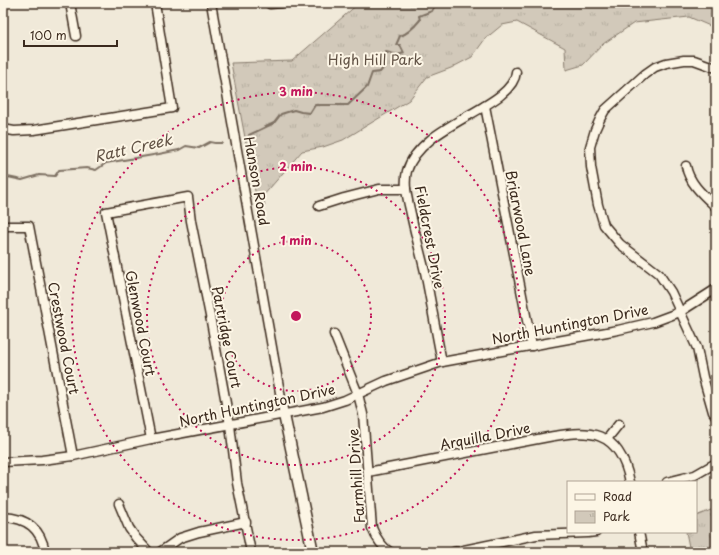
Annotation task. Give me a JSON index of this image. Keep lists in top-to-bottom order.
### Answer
{
  "streets": {
    "main road": ["Hanson Road"],
    "street": [
      "Briarwood Lane",
      "Fieldcrest Drive",
      "Glenwood Court",
      "North Huntington Drive",
      "Partridge Court",
      "Crestwood Court",
      "Arquilla Drive",
      "Farmhill Drive"
    ]
  },
  "crossings": [
    ["Hanson Road", "North Huntington Drive"],
    ["Briarwood Lane", "Fieldcrest Drive"],
    ["Briarwood Lane", "North Huntington Drive"],
    ["Fieldcrest Drive", "North Huntington Drive"],
    ["Glenwood Court", "North Huntington Drive"],
    ["Glenwood Court", "Partridge Court"],
    ["North Huntington Drive", "Partridge Court"],
    ["North Huntington Drive", "Crestwood Court"],
    ["North Huntington Drive", "Farmhill Drive"],
    ["Arquilla Drive", "Farmhill Drive"]
  ],
  "water": ["Ratt Creek"],
  "parks": ["High Hill Park"],
  "legend": ["Road", "Park"],
  "scale_bar": "100 m",
  "rings": ["3 min", "2 min", "1 min"]
}
